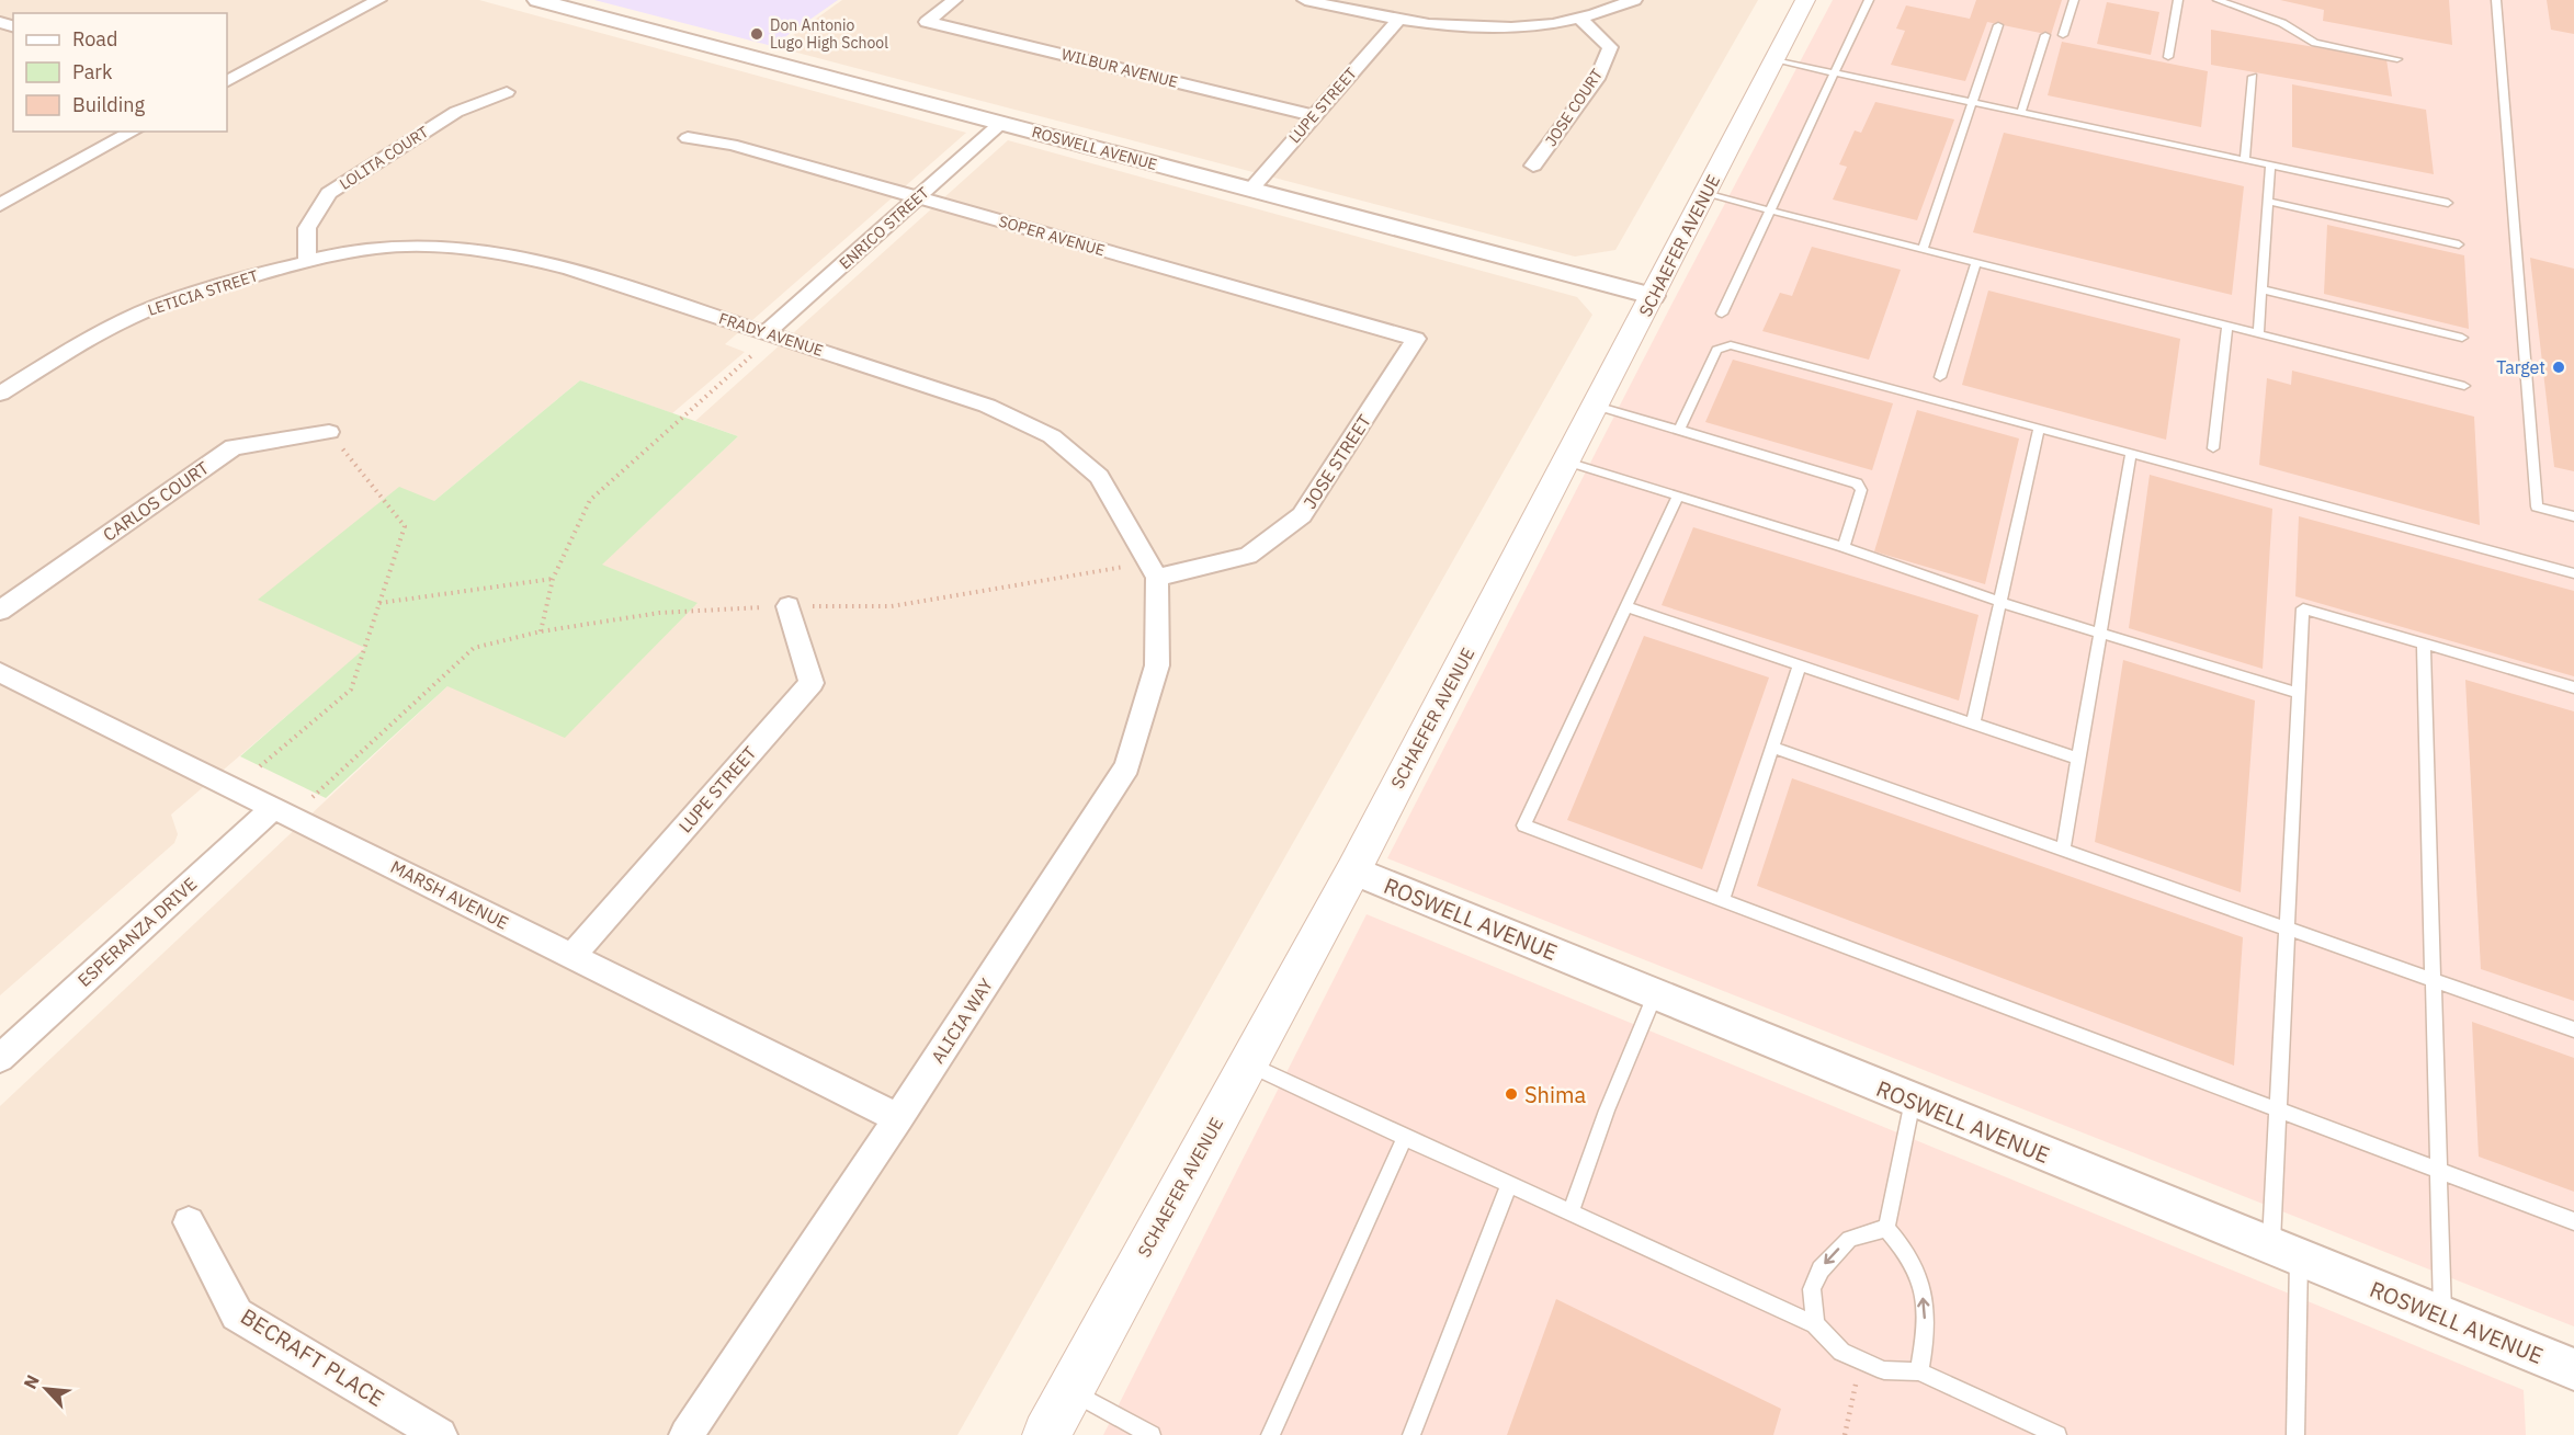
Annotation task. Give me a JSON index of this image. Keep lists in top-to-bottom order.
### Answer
{
  "streets": {
    "main road": ["SCHAEFER AVENUE"],
    "street": [
      "WILBUR AVENUE",
      "LUPE STREET",
      "JOSE COURT",
      "ROSWELL AVENUE",
      "LOLITA COURT",
      "ENRICO STREET",
      "SOPER AVENUE",
      "LETICIA STREET",
      "FRADY AVENUE",
      "JOSE STREET",
      "CARLOS COURT",
      "MARSH AVENUE",
      "ESPERANZA DRIVE",
      "ALICIA WAY",
      "BECRAFT PLACE"
    ]
  },
  "crossings": [
    ["WILBUR AVENUE", "LUPE STREET"],
    ["LUPE STREET", "ROSWELL AVENUE"],
    ["LUPE STREET", "MARSH AVENUE"],
    ["ROSWELL AVENUE", "ENRICO STREET"],
    ["ROSWELL AVENUE", "SCHAEFER AVENUE"],
    ["LOLITA COURT", "LETICIA STREET"],
    ["LOLITA COURT", "FRADY AVENUE"],
    ["ENRICO STREET", "SOPER AVENUE"],
    ["ENRICO STREET", "FRADY AVENUE"],
    ["SOPER AVENUE", "JOSE STREET"],
    ["LETICIA STREET", "FRADY AVENUE"],
    ["FRADY AVENUE", "JOSE STREET"],
    ["FRADY AVENUE", "ALICIA WAY"],
    ["JOSE STREET", "ALICIA WAY"],
    ["MARSH AVENUE", "ESPERANZA DRIVE"],
    ["MARSH AVENUE", "ALICIA WAY"]
  ],
  "places": ["Don Antonio Lugo High School", "Target", "Shima"],
  "legend": ["Road", "Park", "Building"],
  "north": "top left"
}
